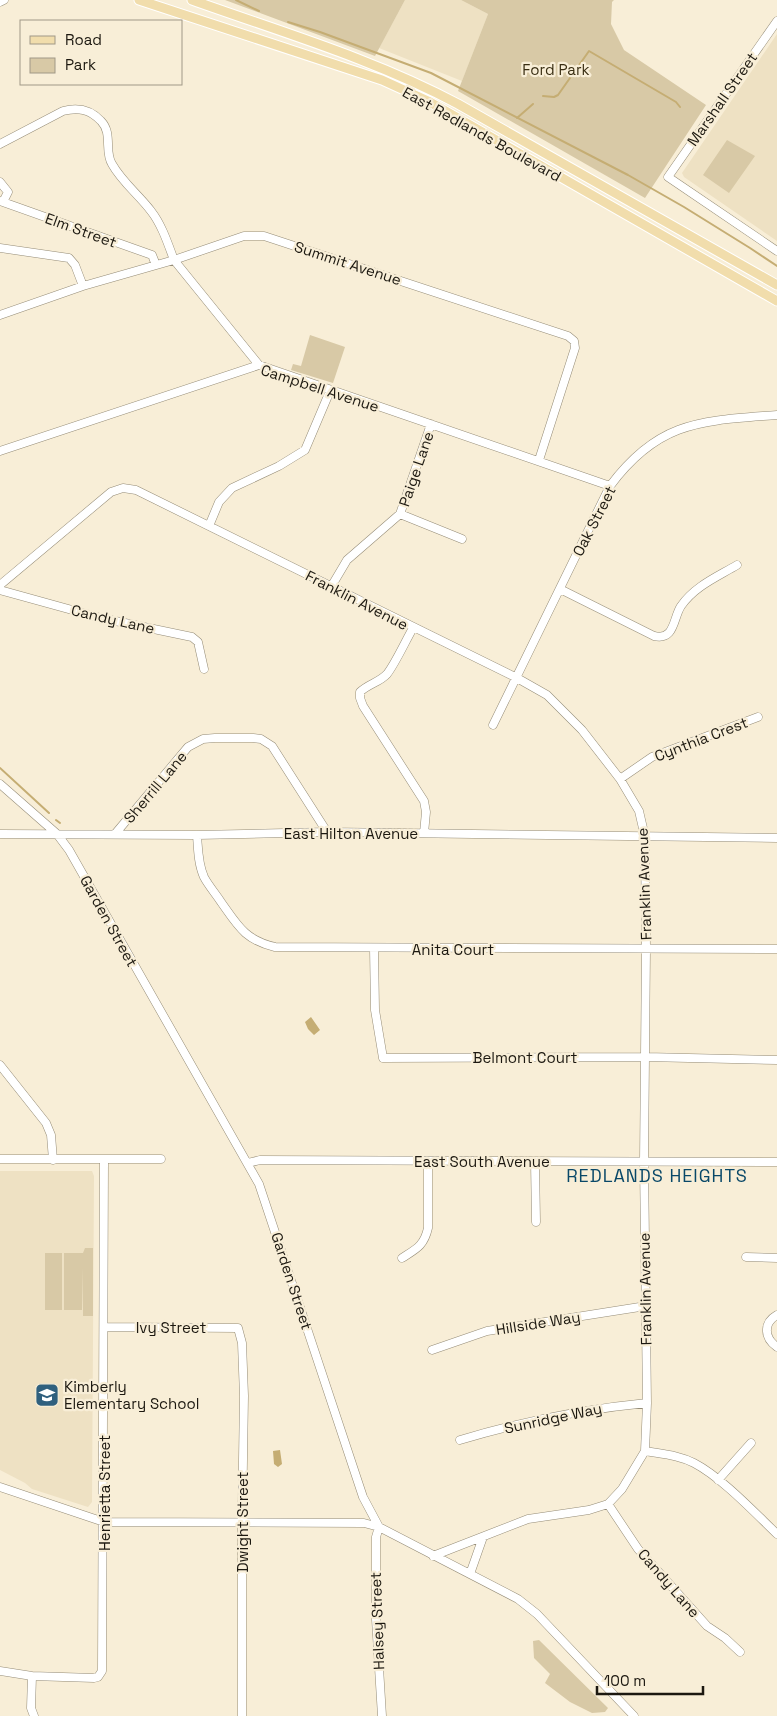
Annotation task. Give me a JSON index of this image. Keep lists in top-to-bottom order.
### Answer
{
  "streets": {
    "main road": ["East Redlands Boulevard"],
    "street": [
      "Marshall Street",
      "Elm Street",
      "Summit Avenue",
      "Campbell Avenue",
      "Paige Lane",
      "Oak Street",
      "Franklin Avenue",
      "Candy Lane",
      "Cynthia Crest",
      "Sherrill Lane",
      "East Hilton Avenue",
      "Garden Street",
      "Anita Court",
      "Belmont Court",
      "East South Avenue",
      "Hillside Way",
      "Ivy Street",
      "Sunridge Way",
      "Henrietta Street",
      "Dwight Street",
      "Halsey Street"
    ]
  },
  "crossings": [
    ["Elm Street", "Summit Avenue"],
    ["Summit Avenue", "Campbell Avenue"],
    ["Campbell Avenue", "Paige Lane"],
    ["Campbell Avenue", "Oak Street"],
    ["Paige Lane", "Franklin Avenue"],
    ["Oak Street", "Franklin Avenue"],
    ["Franklin Avenue", "Cynthia Crest"],
    ["Franklin Avenue", "East Hilton Avenue"],
    ["Franklin Avenue", "Anita Court"],
    ["Franklin Avenue", "Belmont Court"],
    ["Franklin Avenue", "East South Avenue"],
    ["Franklin Avenue", "Hillside Way"],
    ["Franklin Avenue", "Sunridge Way"],
    ["Sherrill Lane", "East Hilton Avenue"],
    ["East Hilton Avenue", "Garden Street"],
    ["East Hilton Avenue", "Anita Court"],
    ["Garden Street", "East South Avenue"],
    ["Garden Street", "Halsey Street"],
    ["Anita Court", "Belmont Court"],
    ["Ivy Street", "Henrietta Street"],
    ["Ivy Street", "Dwight Street"]
  ],
  "districts": ["REDLANDS HEIGHTS"],
  "parks": ["Ford Park"],
  "places": {
    "school or university": ["Kimberly Elementary School"]
  },
  "legend": ["Road", "Park"],
  "scale_bar": "100 m"
}
